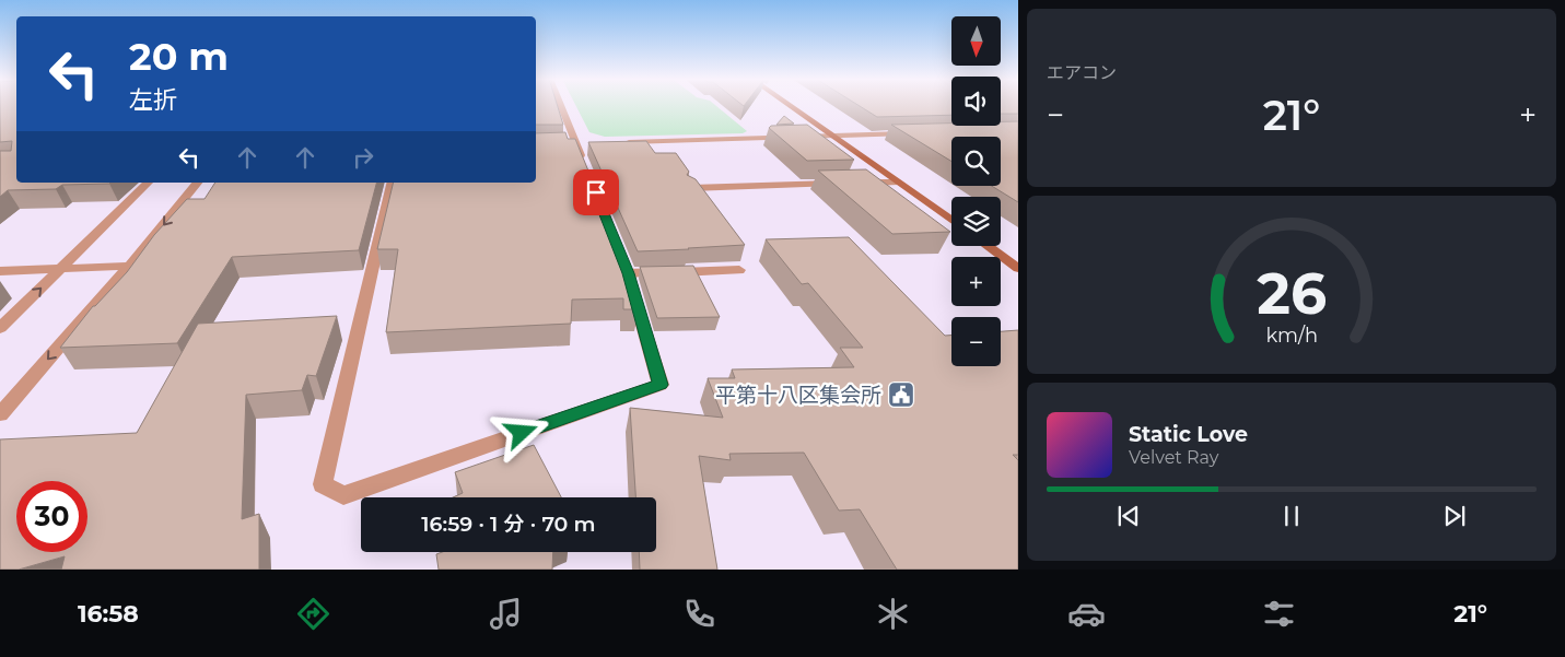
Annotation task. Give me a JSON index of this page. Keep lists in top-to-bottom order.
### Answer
{
  "places": {
    "public building": ["平第十八区集会所"]
  },
  "north": "bottom",
  "page": {
    "tile": "エアコン",
    "map_buttons": ["+", "−"],
    "turn": ["20 m", "左折"],
    "heat": ["−", "21°", "+"],
    "song": ["Static Love", "Velvet Ray"],
    "limit": "30",
    "trip": "16:59 · 1 分 · 70 m",
    "tabs": ["16:58", "21°"],
    "gauge": ["26", "km/h"]
  }
}
